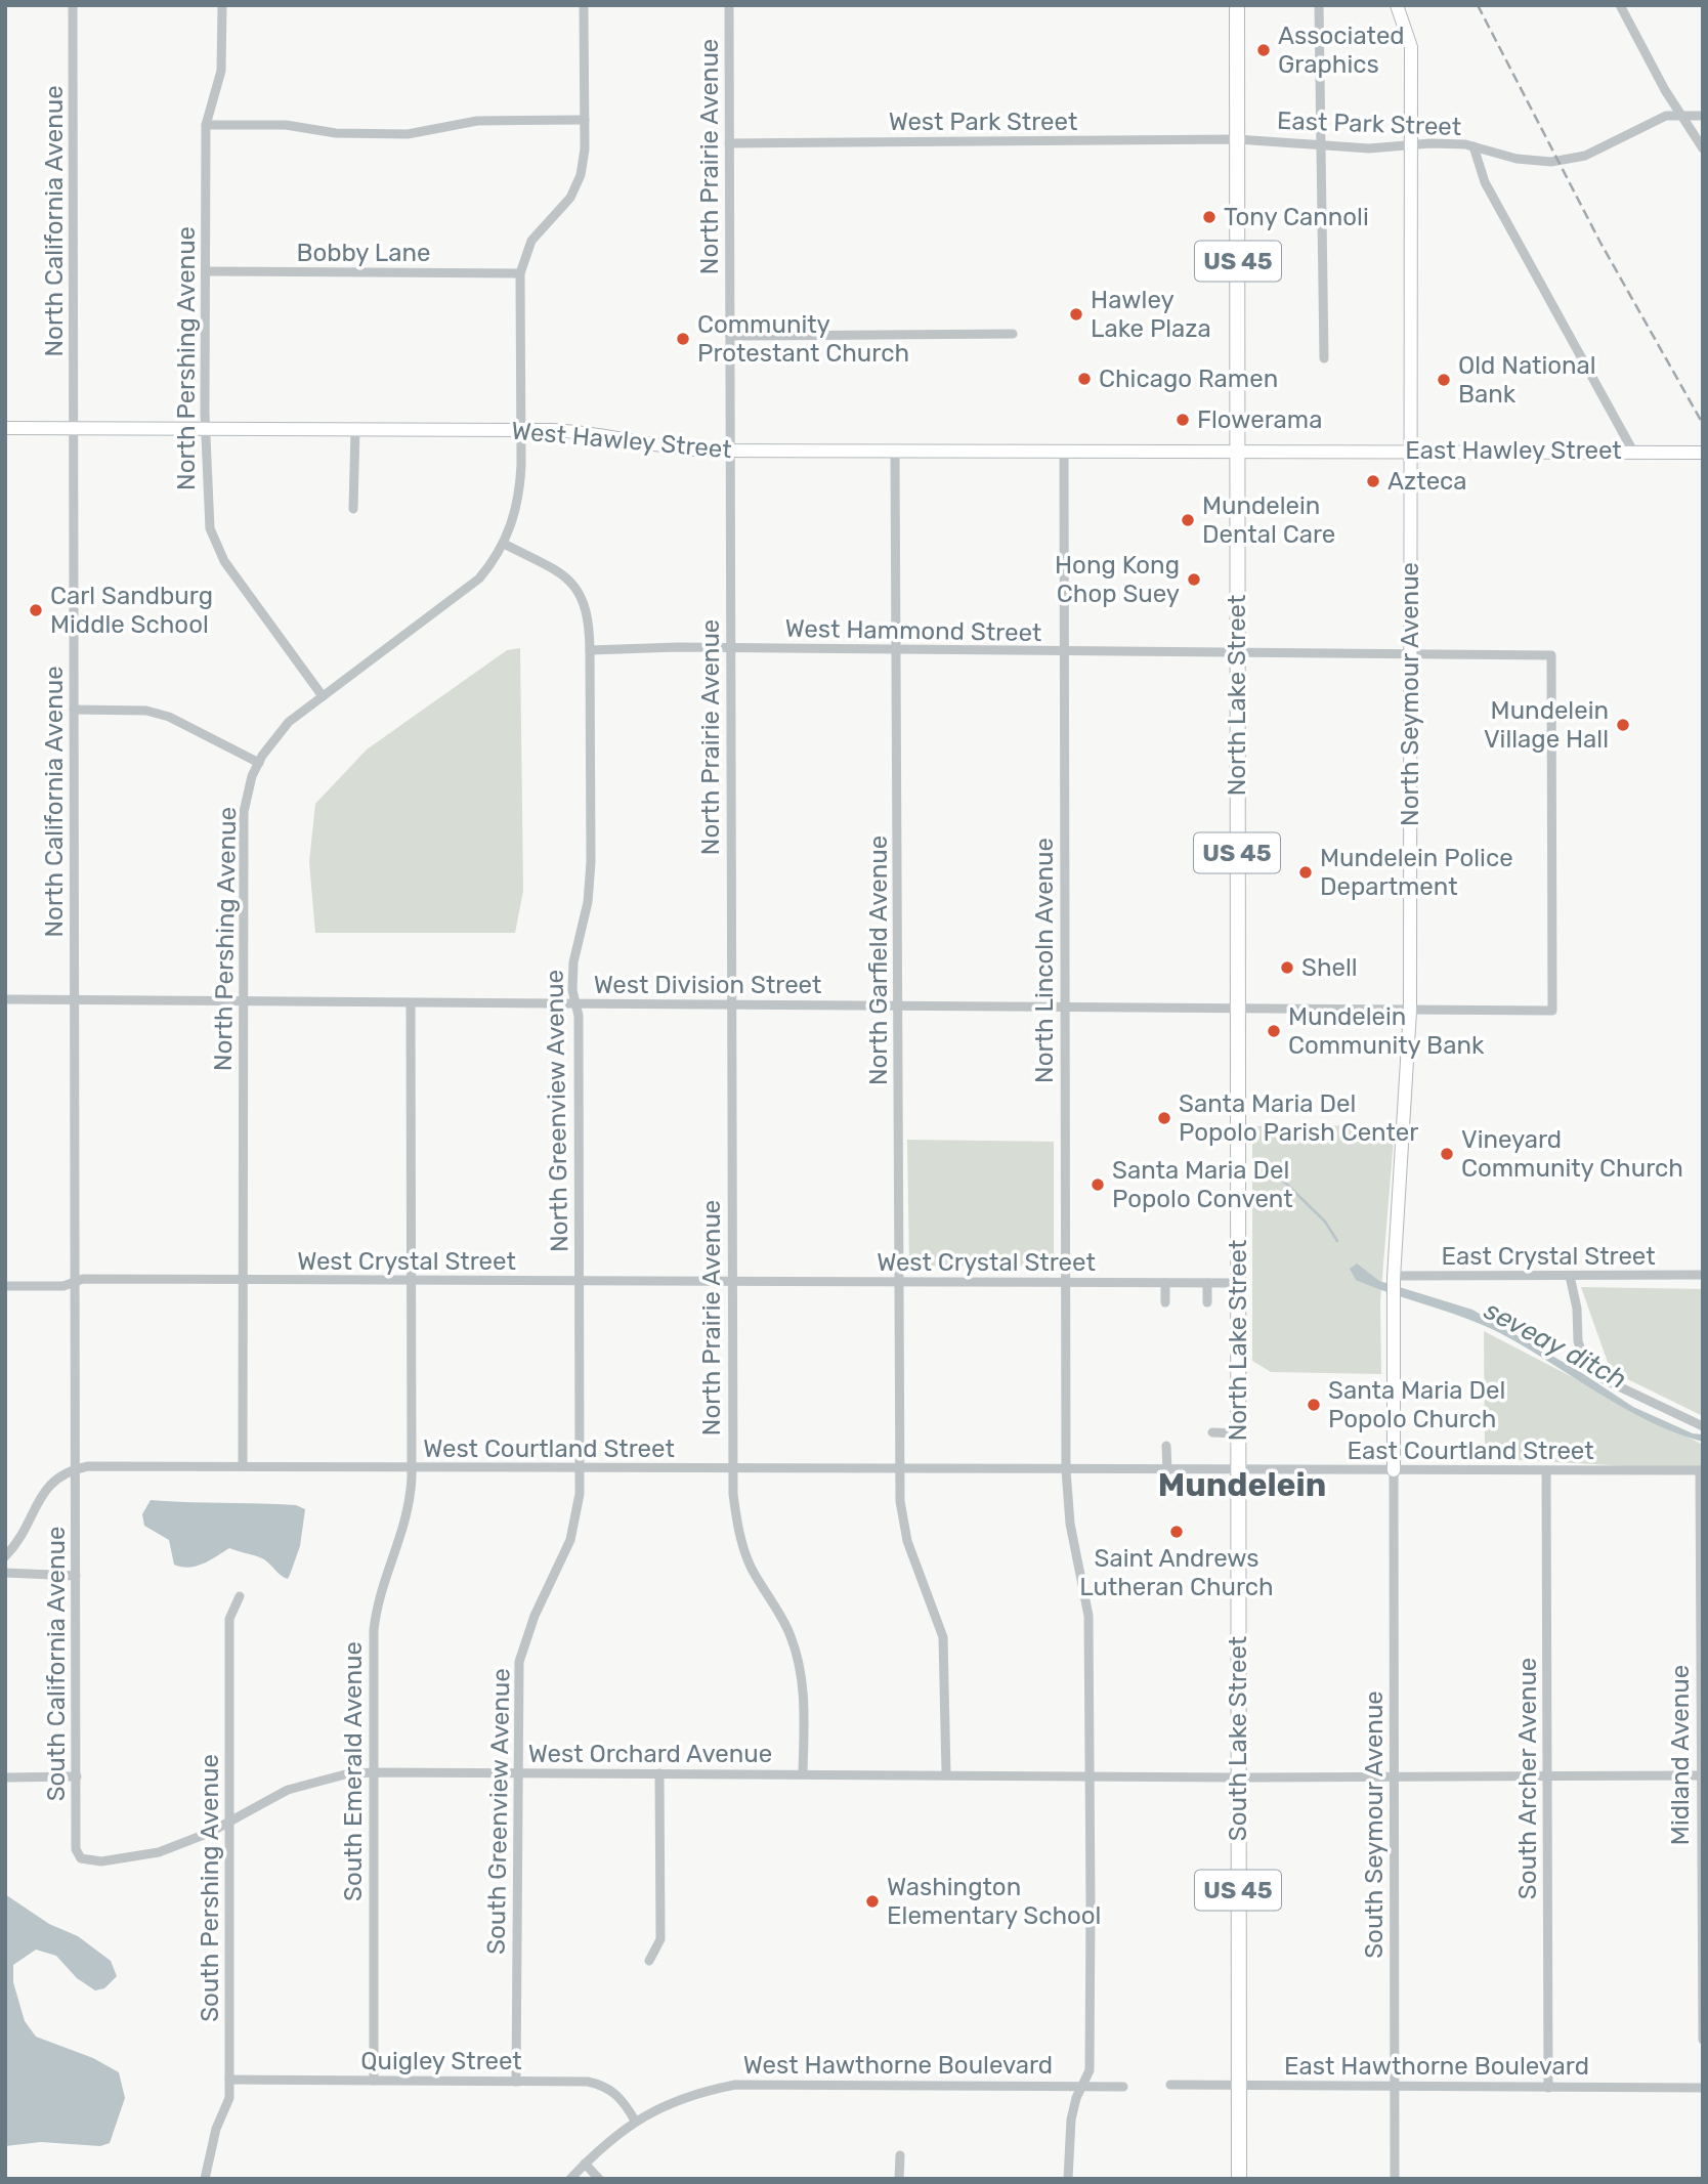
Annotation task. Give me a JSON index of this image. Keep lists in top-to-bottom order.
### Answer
{
  "streets": {
    "main road": ["US 45", "North Lake Street", "South Lake Street"],
    "street": [
      "West Park Street",
      "East Park Street",
      "North Prairie Avenue",
      "North California Avenue",
      "Bobby Lane",
      "North Pershing Avenue",
      "West Hawley Street",
      "East Hawley Street",
      "West Hammond Street",
      "North Seymour Avenue",
      "North Garfield Avenue",
      "North Lincoln Avenue",
      "West Division Street",
      "North Greenview Avenue",
      "East Crystal Street",
      "West Crystal Street",
      "West Courtland Street",
      "East Courtland Street",
      "South California Avenue",
      "West Orchard Avenue",
      "Midland Avenue",
      "South Emerald Avenue",
      "South Archer Avenue",
      "South Greenview Avenue",
      "South Seymour Avenue",
      "South Pershing Avenue",
      "Quigley Street",
      "West Hawthorne Boulevard",
      "East Hawthorne Boulevard"
    ]
  },
  "crossings": [
    ["West Park Street", "East Park Street"],
    ["West Park Street", "North Prairie Avenue"],
    ["West Park Street", "North Lake Street"],
    ["East Park Street", "North Seymour Avenue"],
    ["East Park Street", "North Lake Street"],
    ["North Prairie Avenue", "West Hawley Street"],
    ["North Prairie Avenue", "West Hammond Street"],
    ["North Prairie Avenue", "West Division Street"],
    ["North Prairie Avenue", "West Crystal Street"],
    ["North Prairie Avenue", "West Courtland Street"],
    ["North Prairie Avenue", "West Orchard Avenue"],
    ["North California Avenue", "West Hawley Street"],
    ["North California Avenue", "West Division Street"],
    ["North California Avenue", "West Crystal Street"],
    ["North California Avenue", "West Courtland Street"],
    ["North California Avenue", "South California Avenue"],
    ["Bobby Lane", "North Pershing Avenue"],
    ["North Pershing Avenue", "West Hawley Street"],
    ["North Pershing Avenue", "West Division Street"],
    ["North Pershing Avenue", "West Crystal Street"],
    ["North Pershing Avenue", "West Courtland Street"],
    ["West Hawley Street", "East Hawley Street"],
    ["West Hawley Street", "North Lake Street"],
    ["West Hawley Street", "North Garfield Avenue"],
    ["West Hawley Street", "North Lincoln Avenue"],
    ["East Hawley Street", "North Seymour Avenue"],
    ["East Hawley Street", "North Lake Street"],
    ["West Hammond Street", "North Seymour Avenue"],
    ["West Hammond Street", "North Lake Street"],
    ["West Hammond Street", "North Garfield Avenue"],
    ["West Hammond Street", "North Lincoln Avenue"],
    ["West Hammond Street", "West Division Street"],
    ["West Hammond Street", "North Greenview Avenue"],
    ["North Seymour Avenue", "West Division Street"],
    ["North Seymour Avenue", "East Crystal Street"],
    ["North Seymour Avenue", "East Courtland Street"],
    ["North Seymour Avenue", "South Seymour Avenue"],
    ["North Lake Street", "West Division Street"],
    ["North Lake Street", "West Crystal Street"],
    ["North Lake Street", "West Courtland Street"],
    ["North Lake Street", "East Courtland Street"],
    ["North Lake Street", "South Lake Street"],
    ["North Garfield Avenue", "West Division Street"],
    ["North Garfield Avenue", "West Crystal Street"],
    ["North Garfield Avenue", "West Courtland Street"],
    ["North Garfield Avenue", "West Orchard Avenue"],
    ["North Lincoln Avenue", "West Division Street"],
    ["North Lincoln Avenue", "West Crystal Street"],
    ["North Lincoln Avenue", "West Courtland Street"],
    ["North Lincoln Avenue", "West Orchard Avenue"],
    ["North Lincoln Avenue", "West Hawthorne Boulevard"],
    ["West Division Street", "North Greenview Avenue"],
    ["West Division Street", "South Emerald Avenue"],
    ["North Greenview Avenue", "West Crystal Street"],
    ["North Greenview Avenue", "West Courtland Street"],
    ["North Greenview Avenue", "South Greenview Avenue"],
    ["West Crystal Street", "South Emerald Avenue"],
    ["West Courtland Street", "East Courtland Street"],
    ["West Courtland Street", "South California Avenue"],
    ["West Courtland Street", "South Lake Street"],
    ["West Courtland Street", "South Emerald Avenue"],
    ["West Courtland Street", "South Greenview Avenue"],
    ["East Courtland Street", "South Lake Street"],
    ["East Courtland Street", "Midland Avenue"],
    ["East Courtland Street", "South Archer Avenue"],
    ["East Courtland Street", "South Seymour Avenue"],
    ["South California Avenue", "West Orchard Avenue"],
    ["South Lake Street", "West Orchard Avenue"],
    ["South Lake Street", "East Hawthorne Boulevard"],
    ["West Orchard Avenue", "Midland Avenue"],
    ["West Orchard Avenue", "South Emerald Avenue"],
    ["West Orchard Avenue", "South Archer Avenue"],
    ["West Orchard Avenue", "South Greenview Avenue"],
    ["West Orchard Avenue", "South Seymour Avenue"],
    ["West Orchard Avenue", "South Pershing Avenue"],
    ["South Emerald Avenue", "Quigley Street"],
    ["South Archer Avenue", "East Hawthorne Boulevard"],
    ["South Greenview Avenue", "Quigley Street"],
    ["South Seymour Avenue", "East Hawthorne Boulevard"],
    ["South Pershing Avenue", "Quigley Street"],
    ["Quigley Street", "West Hawthorne Boulevard"]
  ],
  "districts": ["Mundelein"],
  "water": ["seveay ditch"],
  "places": [
    "Associated Graphics",
    "Tony Cannoli",
    "Hawley Lake Plaza",
    "Community Protestant Church",
    "Chicago Ramen",
    "Old National Bank",
    "Flowerama",
    "Azteca",
    "Mundelein Dental Care",
    "Hong Kong Chop Suey",
    "Carl Sandburg Middle School",
    "Mundelein Village Hall",
    "Mundelein Police Department",
    "Shell",
    "Mundelein Community Bank",
    "Santa Maria Del Popolo Parish Center",
    "Vineyard Community Church",
    "Santa Maria Del Popolo Convent",
    "Santa Maria Del Popolo Church",
    "Saint Andrews Lutheran Church",
    "Washington Elementary School"
  ]
}
